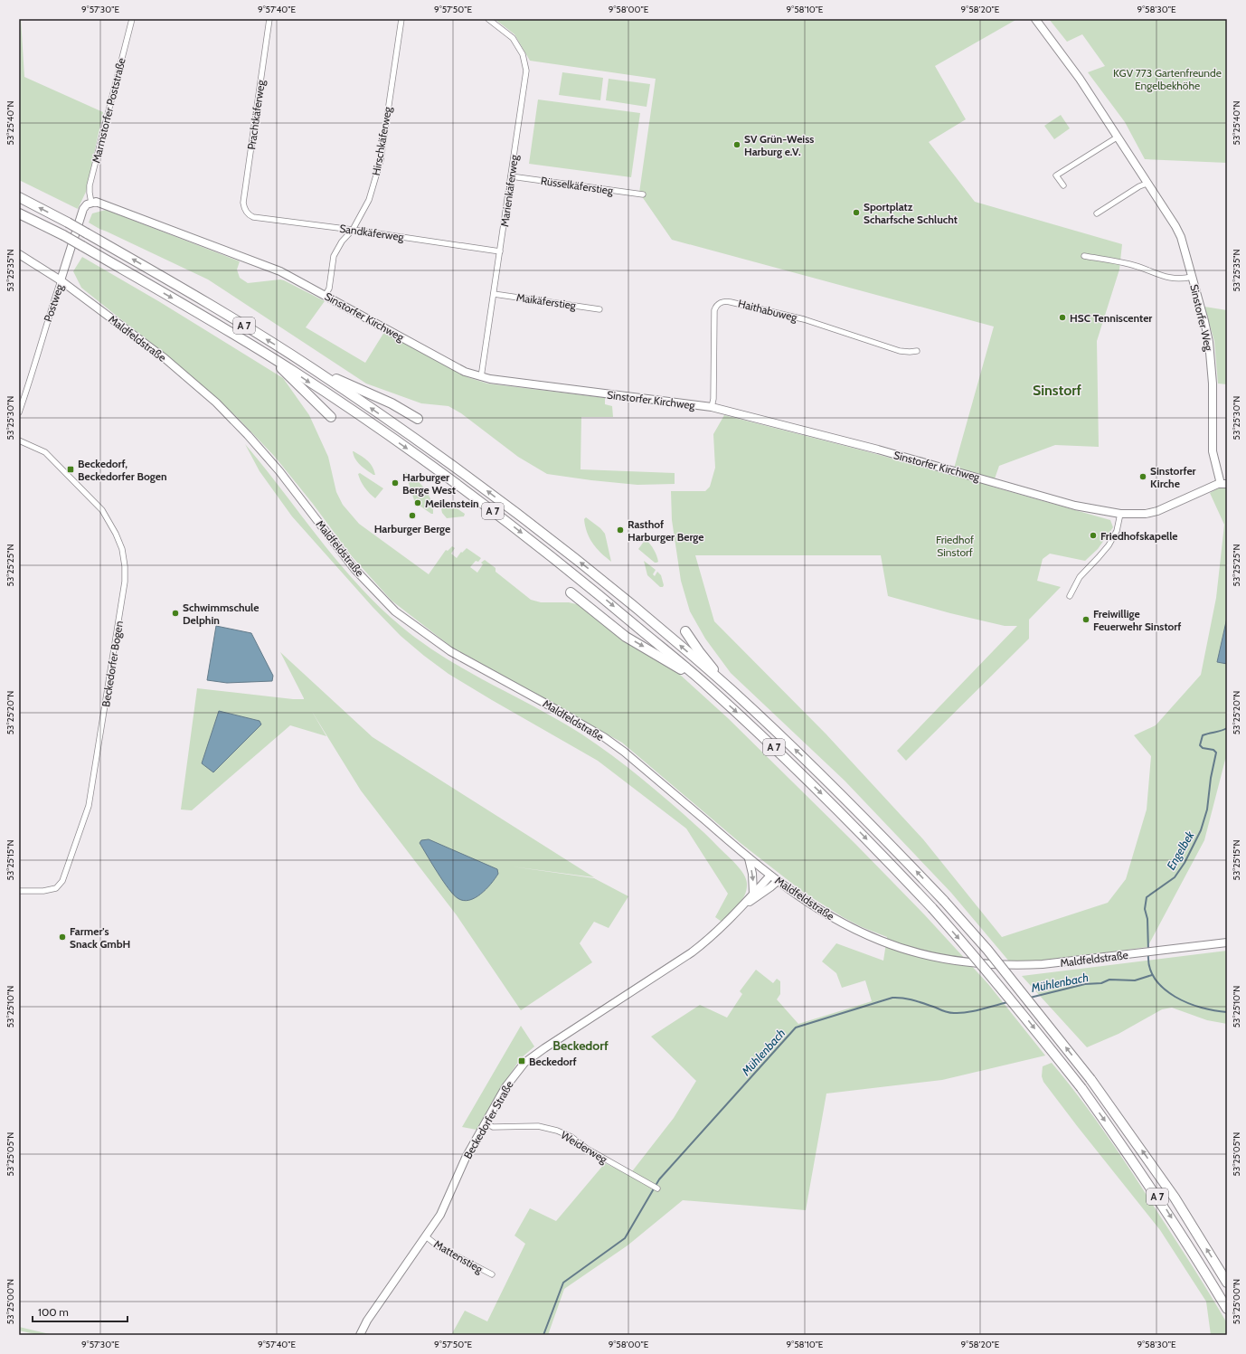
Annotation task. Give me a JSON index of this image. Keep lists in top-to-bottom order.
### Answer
{
  "streets": {
    "highway": ["A 7"],
    "street": [
      "Marmstorfer Poststraße",
      "Prachtkäferweg",
      "Hirschkäferweg",
      "Rüsselkäferstieg",
      "Marienkäferweg",
      "Sandkäferweg",
      "Maikäferstieg",
      "Postweg",
      "Haithabuweg",
      "Sinstorfer Kirchweg",
      "Sinstorfer Weg",
      "Maldfeldstraße",
      "Beckedorfer Bogen",
      "Beckedorfer Straße",
      "Weiderweg",
      "Mattenstieg"
    ]
  },
  "crossings": [
    ["Marmstorfer Poststraße", "Postweg"],
    ["Marmstorfer Poststraße", "Sinstorfer Kirchweg"],
    ["Prachtkäferweg", "Sandkäferweg"],
    ["Hirschkäferweg", "Sandkäferweg"],
    ["Hirschkäferweg", "Sinstorfer Kirchweg"],
    ["Rüsselkäferstieg", "Marienkäferweg"],
    ["Marienkäferweg", "Sandkäferweg"],
    ["Marienkäferweg", "Maikäferstieg"],
    ["Marienkäferweg", "Sinstorfer Kirchweg"],
    ["Postweg", "Sinstorfer Kirchweg"],
    ["Postweg", "Maldfeldstraße"],
    ["Haithabuweg", "Sinstorfer Kirchweg"],
    ["Sinstorfer Kirchweg", "Sinstorfer Weg"],
    ["Maldfeldstraße", "Beckedorfer Straße"],
    ["Beckedorfer Straße", "Weiderweg"],
    ["Beckedorfer Straße", "Mattenstieg"]
  ],
  "districts": ["Sinstorf", "Beckedorf"],
  "water": ["Engelbek", "Mühlenbach"],
  "parks": ["KGV 773 Gartenfreunde Engelbekhöhe", "Friedhof Sinstorf"],
  "places": {
    "other": [
      "SV Grün-Weiss Harburg e.V.",
      "Sportplatz Scharfsche Schlucht",
      "HSC Tenniscenter",
      "Sinstorfer Kirche",
      "Harburger Berge West",
      "Meilenstein",
      "Harburger Berge",
      "Rasthof Harburger Berge",
      "Friedhofskapelle",
      "Schwimmschule Delphin",
      "Freiwillige Feuerwehr Sinstorf",
      "Farmer's Snack GmbH"
    ],
    "transit": ["Beckedorf, Beckedorfer Bogen", "Beckedorf"]
  },
  "scale_bar": "100 m",
  "coordinates": [
    "9°57'30\"E",
    "9°57'40\"E",
    "9°57'50\"E",
    "9°58'00\"E",
    "9°58'10\"E",
    "9°58'20\"E",
    "9°58'30\"E",
    "53°25'40\"N",
    "53°25'35\"N",
    "53°25'30\"N",
    "53°25'25\"N",
    "53°25'20\"N",
    "53°25'15\"N",
    "53°25'10\"N",
    "53°25'05\"N",
    "53°25'00\"N"
  ]
}
